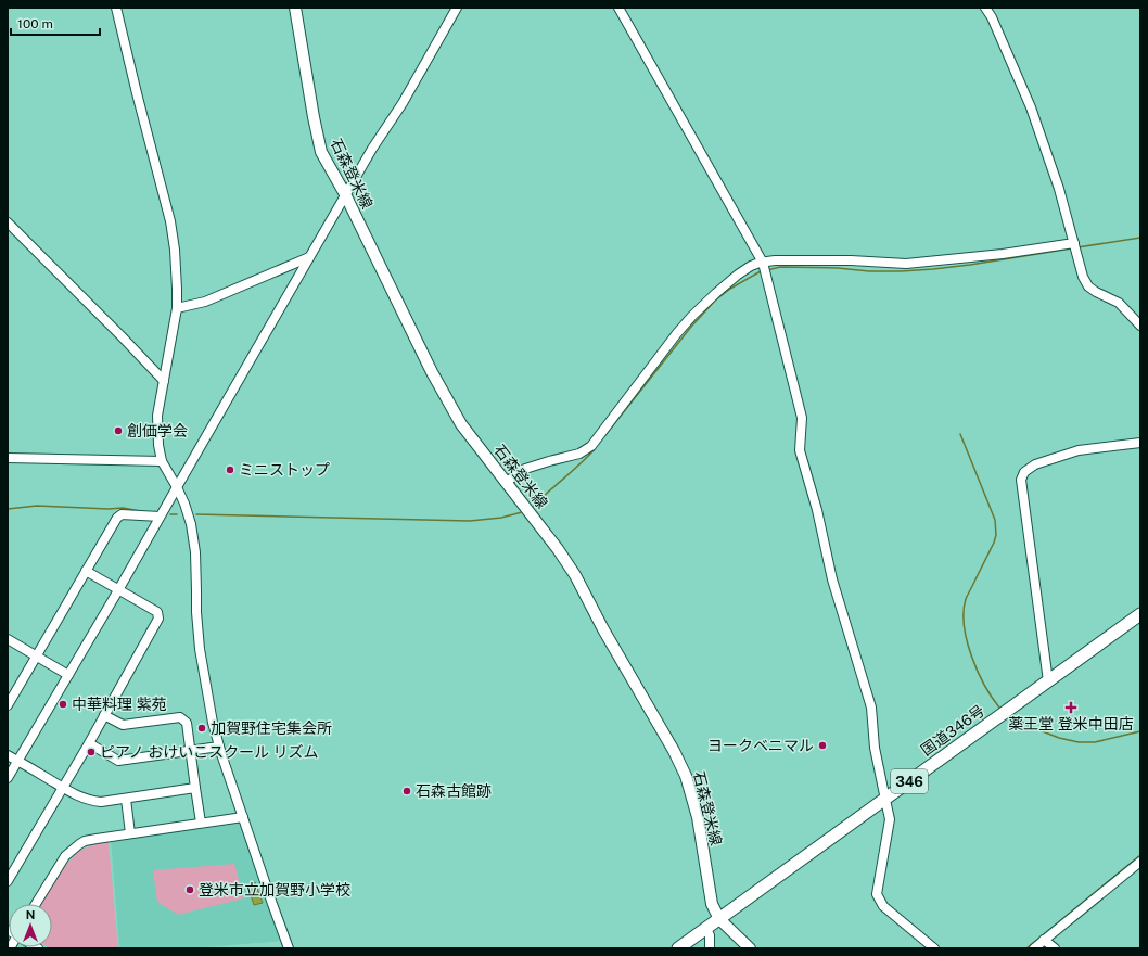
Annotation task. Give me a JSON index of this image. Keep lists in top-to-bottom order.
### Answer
{
  "streets": {
    "highway": ["国道346号", "346"],
    "main road": ["石森登米線"]
  },
  "crossings": [
    ["石森登米線", "国道346号"]
  ],
  "places": {
    "other": [
      "創価学会",
      "ミニストップ",
      "中華料理 紫苑",
      "加賀野住宅集会所",
      "ヨークベニマル",
      "ピアノ おけいこスクール リズム",
      "石森古館跡",
      "登米市立加賀野小学校"
    ],
    "health": ["薬王堂 登米中田店"]
  },
  "scale_bar": "100 m",
  "north": "top"
}
